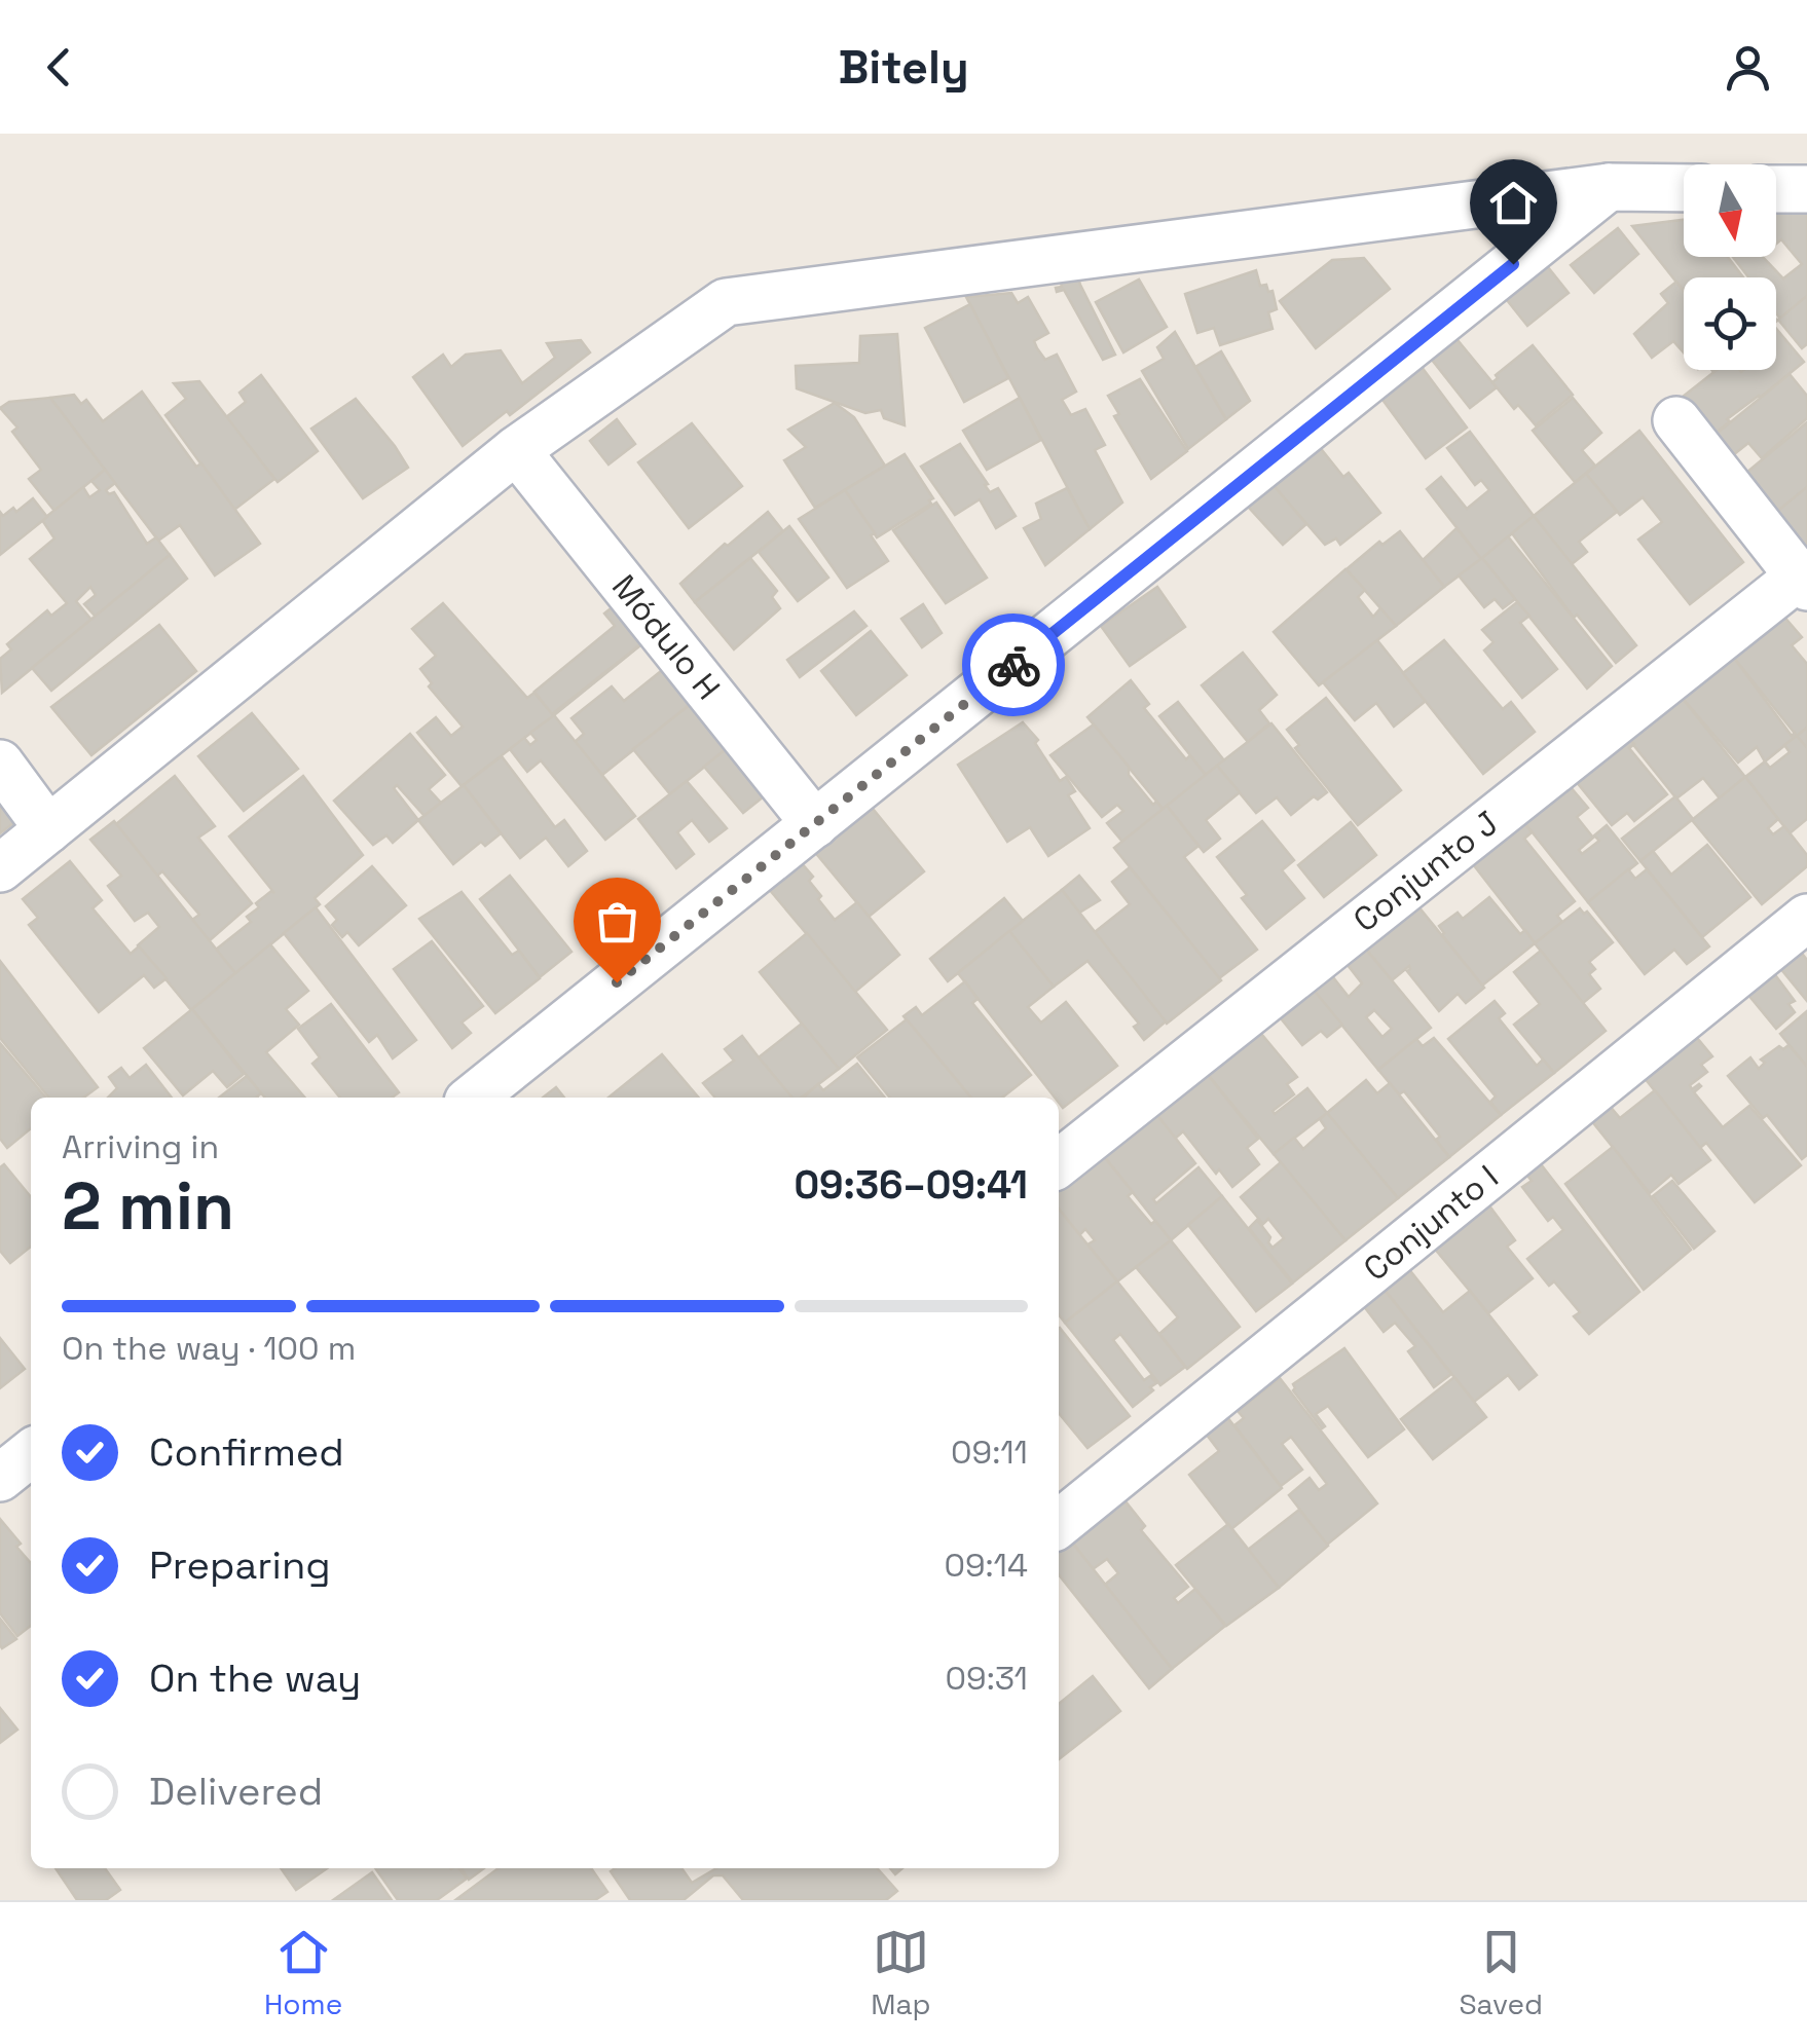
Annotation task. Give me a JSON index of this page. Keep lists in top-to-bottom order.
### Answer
{
  "streets": {
    "street": ["Módulo H", "Conjunto J", "Conjunto I"]
  },
  "north": "bottom",
  "page": {
    "header": "Bitely",
    "heading": ["2 min", "Arriving in", "09:36–09:41"],
    "bar": "On the way · 100 m",
    "list": [
      ["Confirmed", "09:11"],
      ["Preparing", "09:14"],
      ["On the way", "09:31"],
      "Delivered"
    ],
    "tabs": ["Home", "Map", "Saved"]
  }
}
